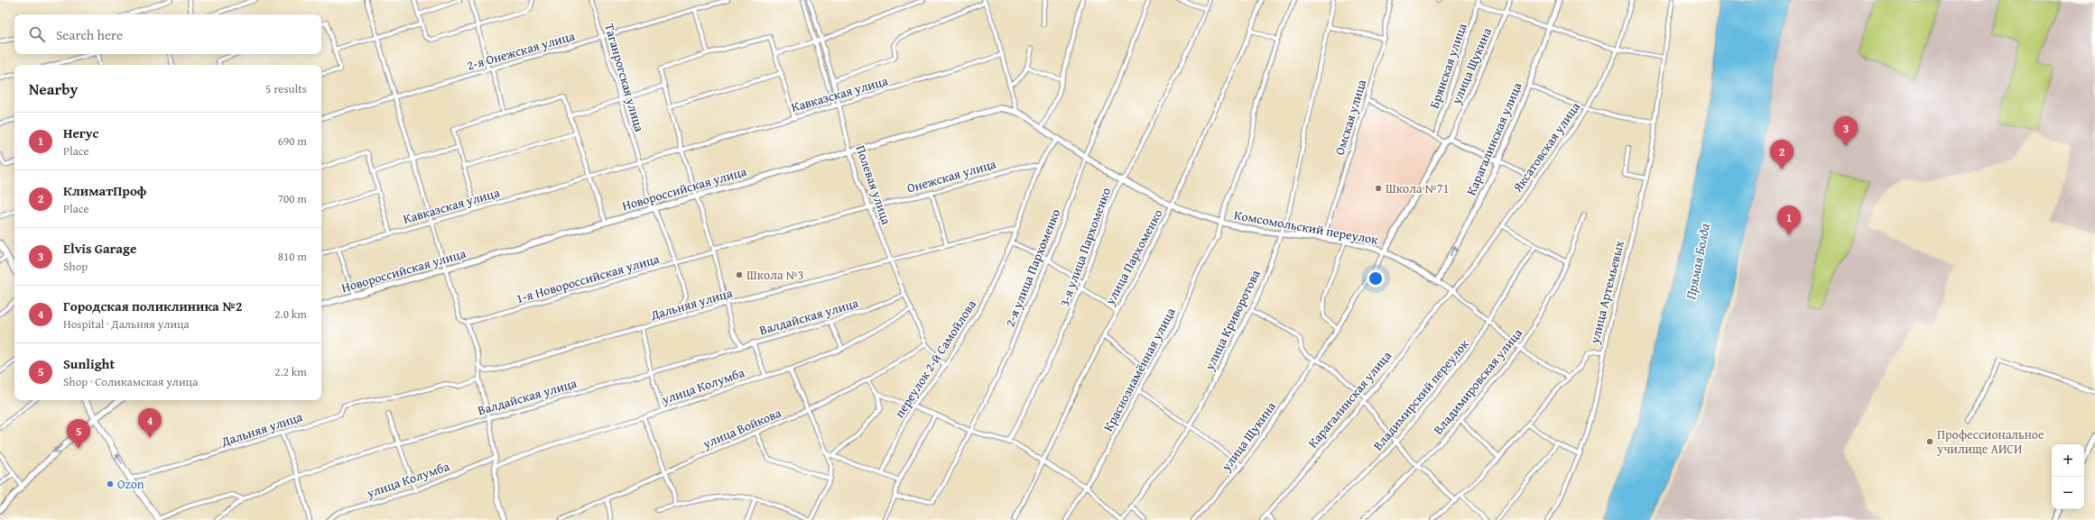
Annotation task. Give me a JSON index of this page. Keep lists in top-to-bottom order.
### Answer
{
  "streets": {
    "street": [
      "2-я Онежская улица",
      "Брянская улица",
      "улица Щукина",
      "Таганрогская улица",
      "Кавказская улица",
      "Омская улица",
      "Карагалинская улица",
      "Яксатовская улица",
      "Онежская улица",
      "Полевая улица",
      "Новороссийская улица",
      "Комсомольский переулок",
      "3-я улица Пархоменко",
      "улица Пархоменко",
      "2-я улица Пархоменко",
      "1-я Новороссийская улица",
      "улица Артемьевых",
      "Дальняя улица",
      "Валдайская улица",
      "улица Криворотова",
      "переулок 2-й Самойлова",
      "Краснознамённая улица",
      "Владимировская улица",
      "улица Колумба",
      "Владимирский переулок",
      "улица Войкова"
    ]
  },
  "crossings": [
    ["2-я Онежская улица", "Таганрогская улица"],
    ["улица Щукина", "Комсомольский переулок"],
    ["Таганрогская улица", "Кавказская улица"],
    ["Таганрогская улица", "Новороссийская улица"],
    ["Таганрогская улица", "1-я Новороссийская улица"],
    ["Таганрогская улица", "Дальняя улица"],
    ["Кавказская улица", "Полевая улица"],
    ["Омская улица", "Комсомольский переулок"],
    ["Карагалинская улица", "Яксатовская улица"],
    ["Карагалинская улица", "Комсомольский переулок"],
    ["Онежская улица", "Полевая улица"],
    ["Онежская улица", "переулок 2-й Самойлова"],
    ["Полевая улица", "Новороссийская улица"],
    ["Полевая улица", "Дальняя улица"],
    ["Полевая улица", "Валдайская улица"],
    ["Полевая улица", "переулок 2-й Самойлова"],
    ["Полевая улица", "улица Колумба"],
    ["Полевая улица", "улица Войкова"],
    ["Новороссийская улица", "Комсомольский переулок"],
    ["Комсомольский переулок", "3-я улица Пархоменко"],
    ["Комсомольский переулок", "улица Пархоменко"],
    ["Комсомольский переулок", "2-я улица Пархоменко"],
    ["Комсомольский переулок", "улица Криворотова"],
    ["Комсомольский переулок", "переулок 2-й Самойлова"],
    ["Комсомольский переулок", "Краснознамённая улица"],
    ["Дальняя улица", "переулок 2-й Самойлова"]
  ],
  "water": ["Прямая Болда"],
  "places": [
    "Школа №71",
    "Школа №3",
    "Профессиональное училище АИСИ",
    "Ozon"
  ],
  "page": {
    "search": "Search here",
    "heading": ["Nearby", "5 results"],
    "list": [
      {
        "mark": "1",
        "name": "Негус",
        "note": "Place",
        "value": "690 m"
      },
      {
        "mark": "2",
        "name": "КлиматПроф",
        "note": "Place",
        "value": "700 m"
      },
      {
        "mark": "3",
        "name": "Elvis Garage",
        "note": "Shop",
        "value": "810 m"
      },
      {
        "mark": "4",
        "name": "Городская поликлиника №2",
        "note": "Hospital · Дальняя улица",
        "value": "2.0 km"
      },
      {
        "mark": "5",
        "name": "Sunlight",
        "note": "Shop · Соликамская улица",
        "value": "2.2 km"
      }
    ],
    "pins": [
      "3",
      "2",
      "1",
      "4",
      "5"
    ],
    "map_buttons": ["+", "−"]
  }
}
